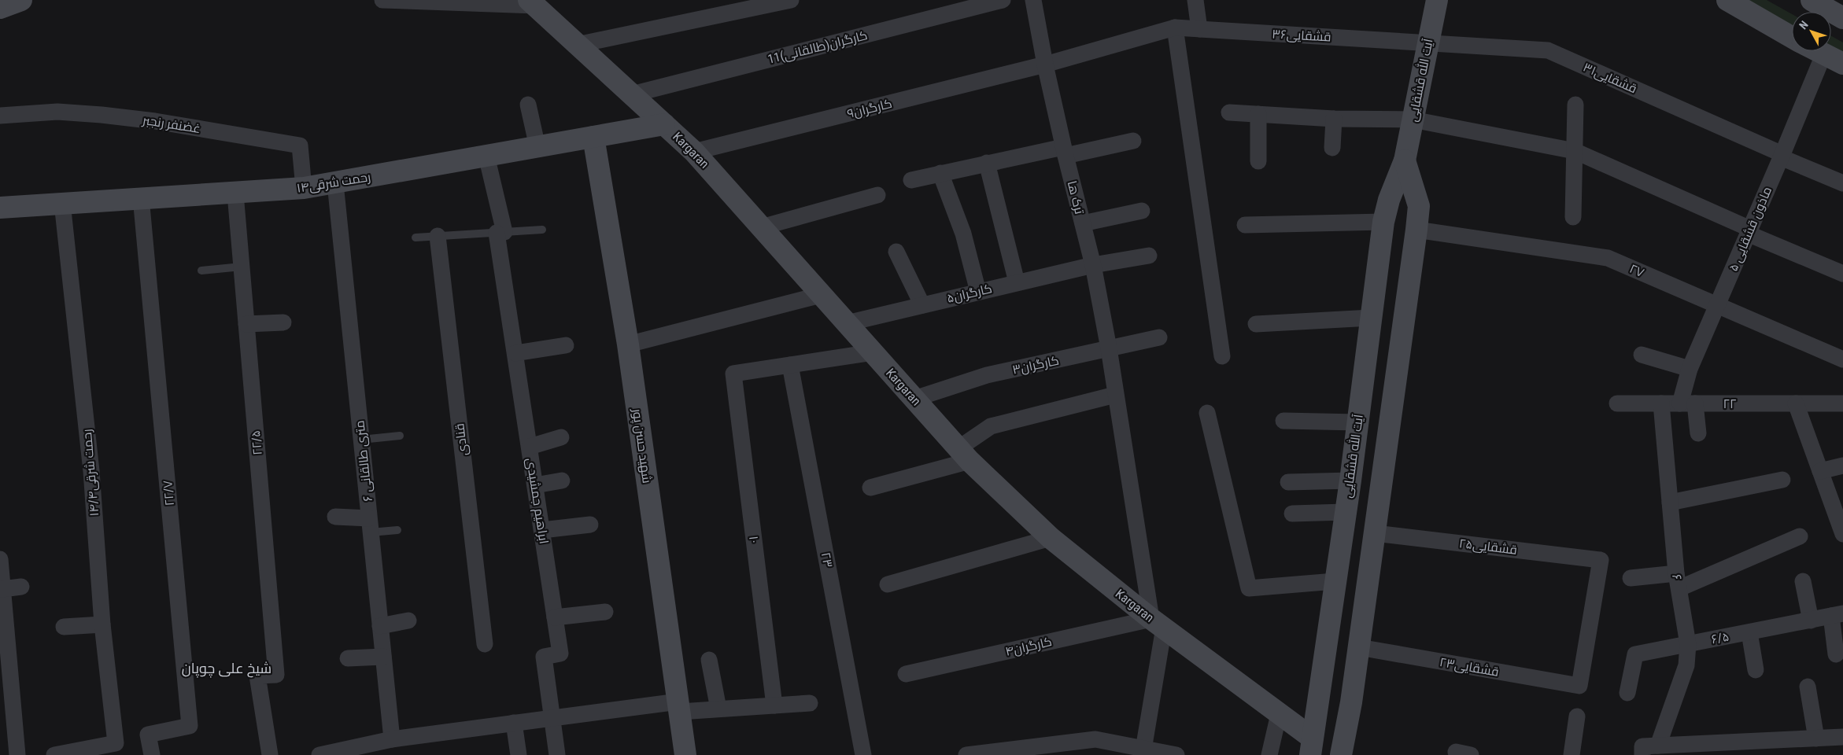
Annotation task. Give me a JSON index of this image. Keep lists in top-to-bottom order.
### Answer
{
  "streets": {
    "street": [
      "قشقایی۳۶",
      "11کارگران(طالقانی)",
      "۳۱قشقایی",
      "آیت الله قشقایی",
      "کارگران۹",
      "غضنفر رنجبر",
      "Kargaran",
      "۱۴رحمت شرقی",
      "ترک ها",
      "ماذون قشقایی ۵",
      "۲۷",
      "کارگران۵",
      "کارگران۳",
      "۲۲",
      "قنادی",
      "۲۲/۵",
      "شهید حسن پور",
      "۶ متری طالقانی",
      "۱۴/۴رحمت شرقی",
      "۲۲/۷",
      "ابراهیم جمشیدی",
      "۱۰",
      "قشقایی۲۵",
      "۲۳",
      "۶",
      "۶/۵",
      "کارگران۴",
      "قشقایی۲۳"
    ]
  },
  "crossings": [
    ["قشقایی۳۶", "۳۱قشقایی"],
    ["قشقایی۳۶", "آیت الله قشقایی"],
    ["قشقایی۳۶", "کارگران۹"],
    ["11کارگران(طالقانی)", "Kargaran"],
    ["۳۱قشقایی", "آیت الله قشقایی"],
    ["۳۱قشقایی", "ماذون قشقایی ۵"],
    ["آیت الله قشقایی", "Kargaran"],
    ["آیت الله قشقایی", "۲۷"],
    ["آیت الله قشقایی", "قشقایی۲۵"],
    ["آیت الله قشقایی", "قشقایی۲۳"],
    ["کارگران۹", "Kargaran"],
    ["کارگران۹", "ترک ها"],
    ["غضنفر رنجبر", "۱۴رحمت شرقی"],
    ["Kargaran", "۱۴رحمت شرقی"],
    ["Kargaran", "ترک ها"],
    ["Kargaran", "کارگران۵"],
    ["Kargaran", "کارگران۳"],
    ["Kargaran", "کارگران۴"],
    ["۱۴رحمت شرقی", "۲۲/۵"],
    ["۱۴رحمت شرقی", "شهید حسن پور"],
    ["۱۴رحمت شرقی", "۶ متری طالقانی"],
    ["۱۴رحمت شرقی", "۱۴/۴رحمت شرقی"],
    ["۱۴رحمت شرقی", "۲۲/۷"],
    ["۱۴رحمت شرقی", "ابراهیم جمشیدی"],
    ["ترک ها", "کارگران۵"],
    ["ترک ها", "کارگران۳"],
    ["ترک ها", "کارگران۴"],
    ["ماذون قشقایی ۵", "۲۷"],
    ["ماذون قشقایی ۵", "۲۲"],
    ["۲۲", "۶"],
    ["۱۰", "۲۳"],
    ["قشقایی۲۵", "قشقایی۲۳"],
    ["۶", "۶/۵"]
  ],
  "districts": ["شیخ علی چوپان"],
  "north": "top left"
}
